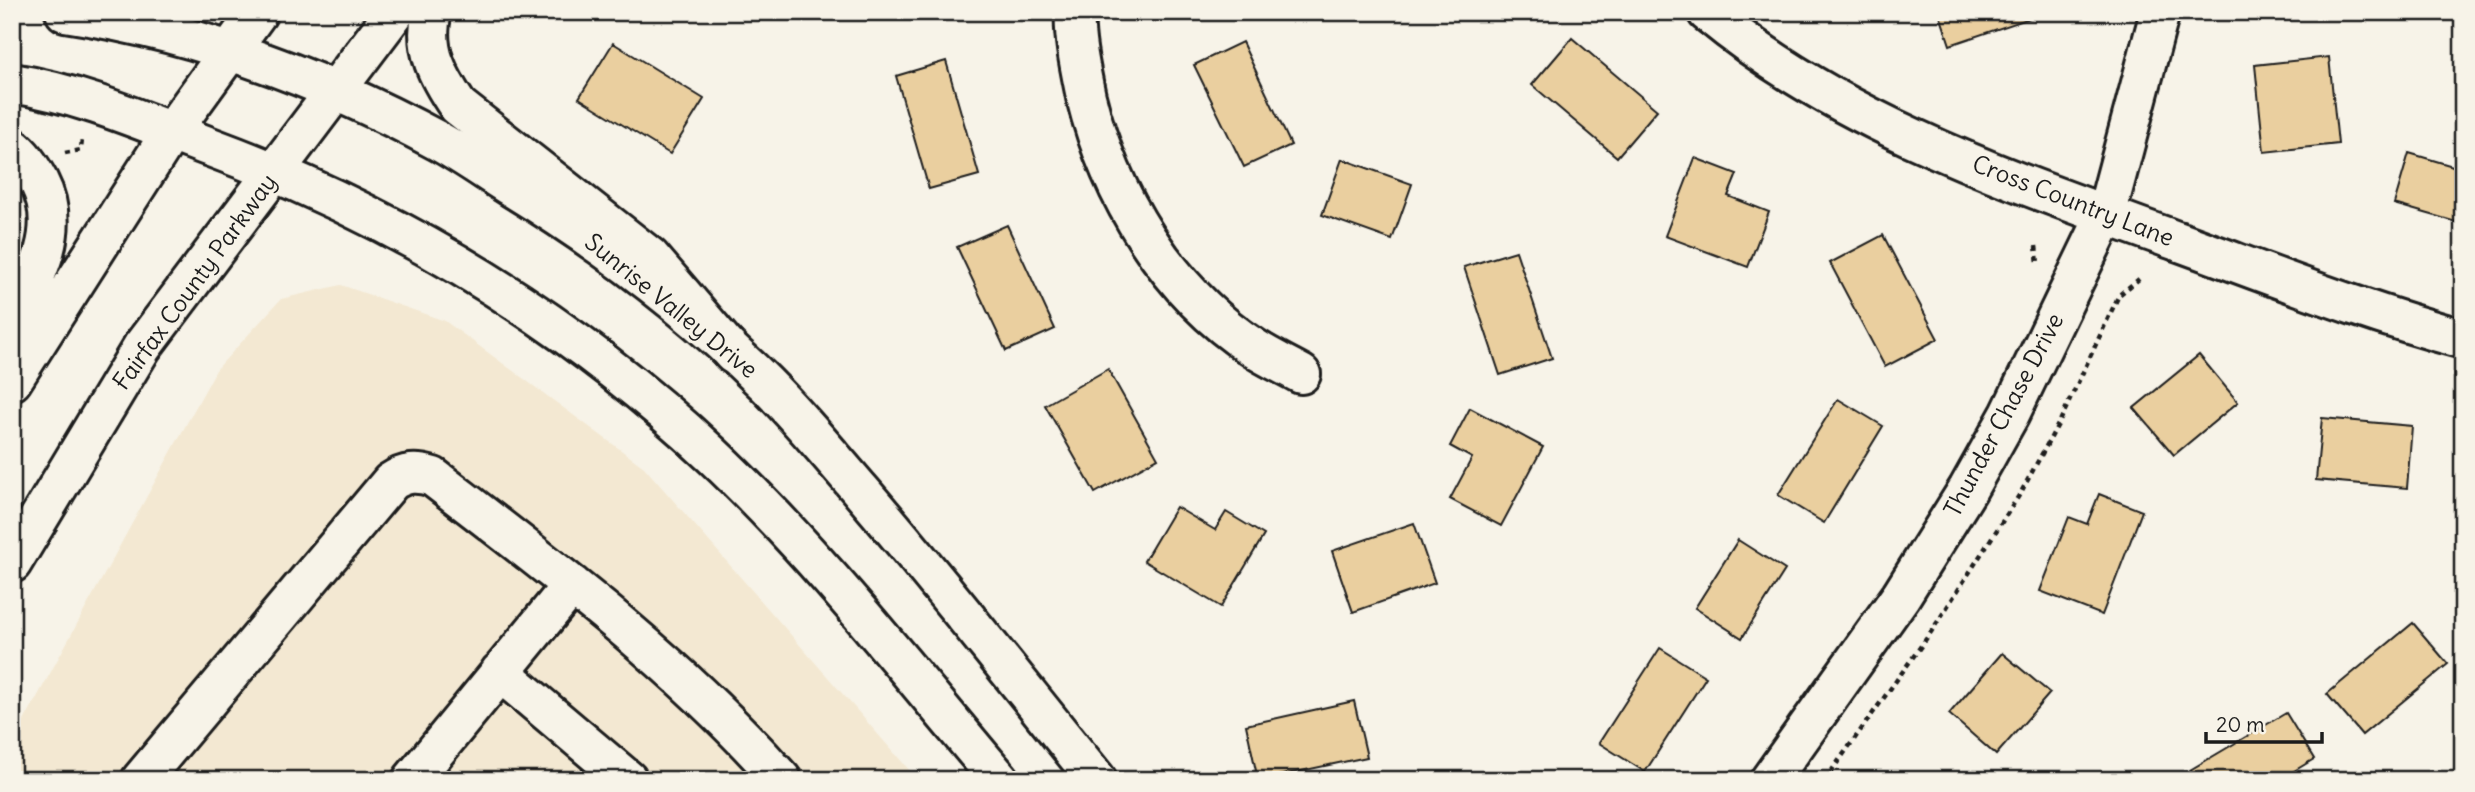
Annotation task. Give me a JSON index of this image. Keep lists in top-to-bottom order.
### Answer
{
  "streets": {
    "main road": [
      "Cross Country Lane",
      "Fairfax County Parkway",
      "Sunrise Valley Drive",
      "Thunder Chase Drive"
    ]
  },
  "crossings": [
    ["Cross Country Lane", "Thunder Chase Drive"],
    ["Fairfax County Parkway", "Sunrise Valley Drive"]
  ],
  "scale_bar": "20 m"
}
